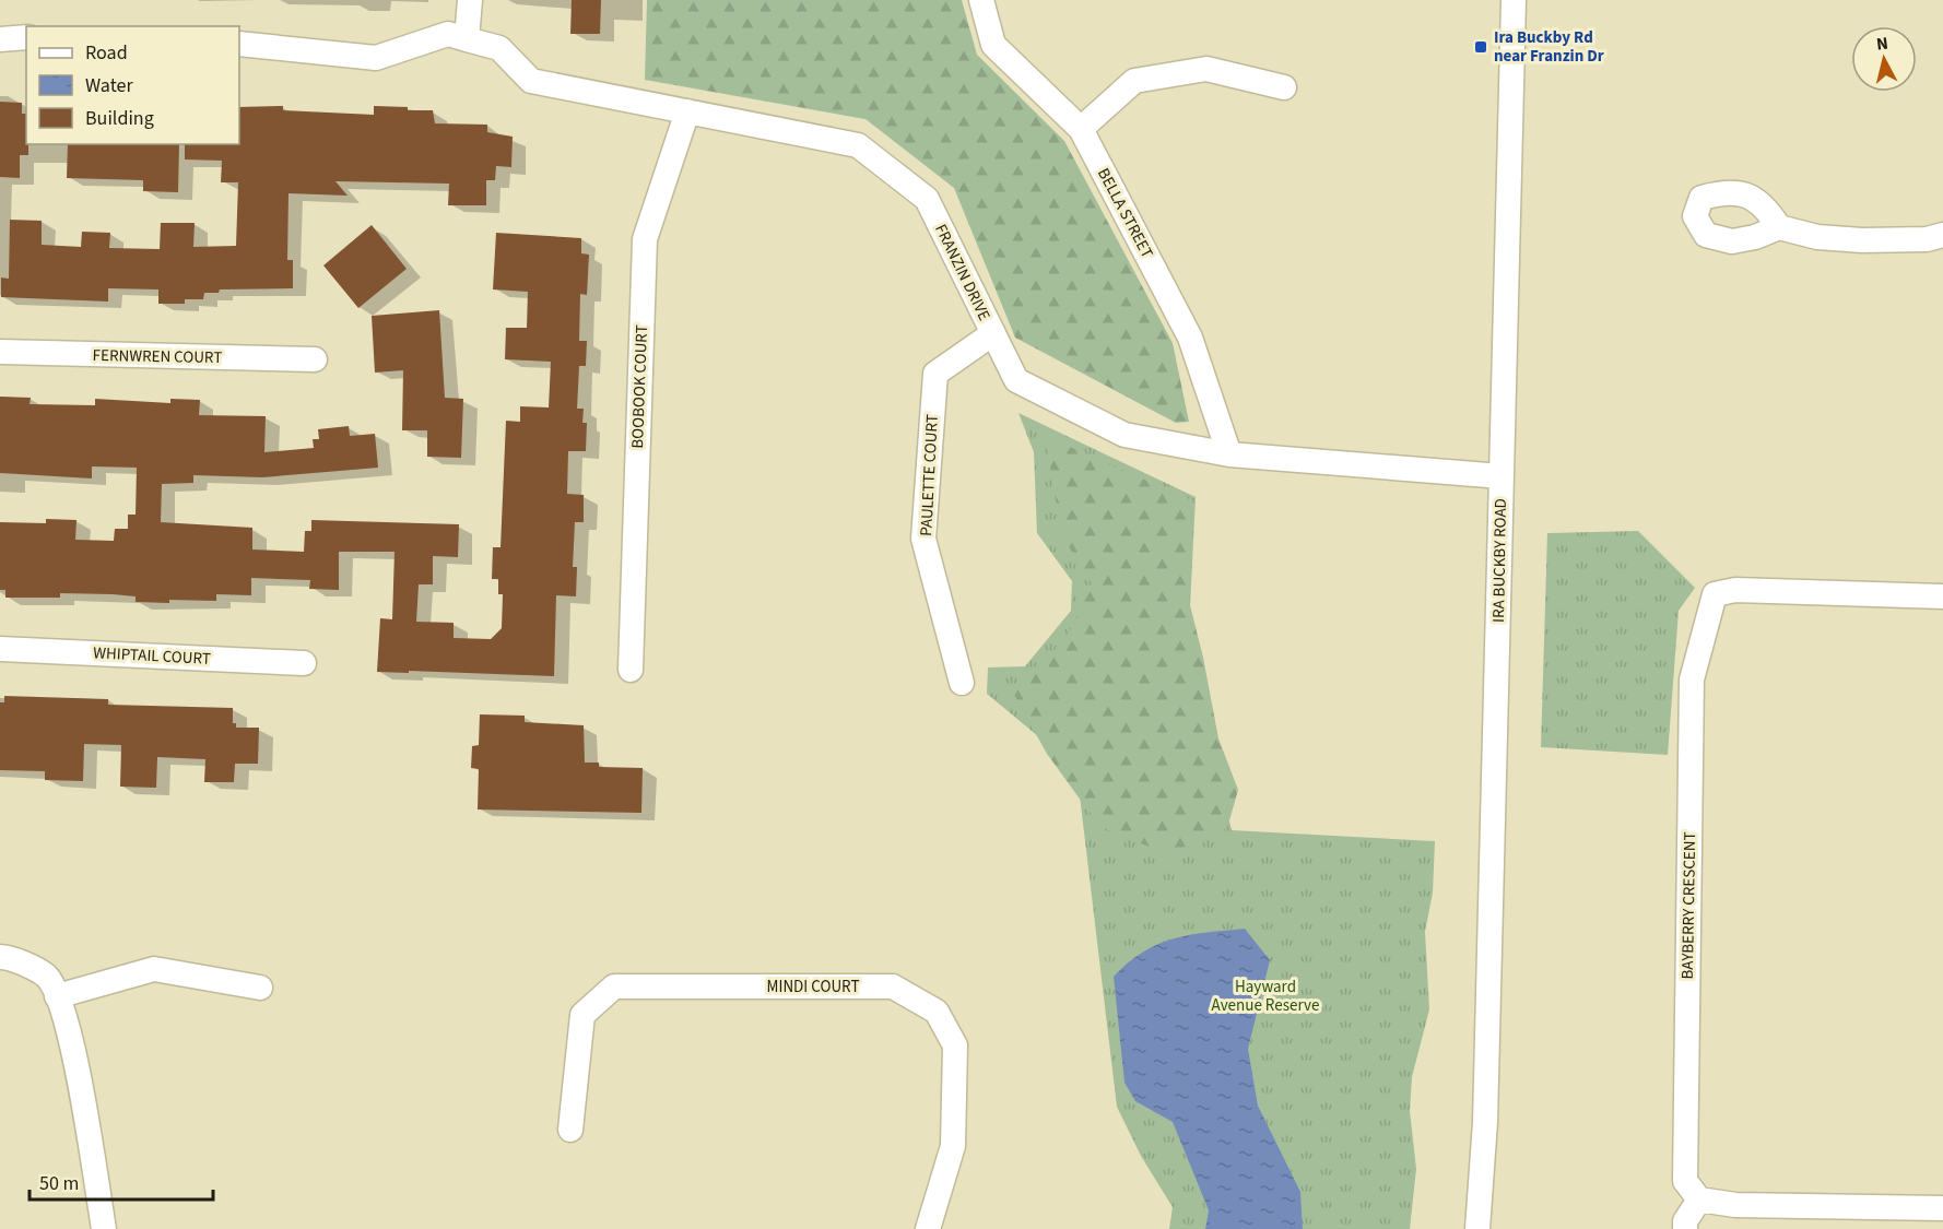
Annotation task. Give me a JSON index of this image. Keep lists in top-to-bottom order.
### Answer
{
  "streets": {
    "street": [
      "BELLA STREET",
      "FRANZIN DRIVE",
      "FERNWREN COURT",
      "BOOBOOK COURT",
      "PAULETTE COURT",
      "IRA BUCKBY ROAD",
      "WHIPTAIL COURT",
      "BAYBERRY CRESCENT",
      "MINDI COURT"
    ]
  },
  "crossings": [
    ["BELLA STREET", "FRANZIN DRIVE"],
    ["FRANZIN DRIVE", "BOOBOOK COURT"],
    ["FRANZIN DRIVE", "PAULETTE COURT"],
    ["FRANZIN DRIVE", "IRA BUCKBY ROAD"]
  ],
  "parks": ["Hayward Avenue Reserve"],
  "places": {
    "transit": ["Ira Buckby Rd near Franzin Dr"]
  },
  "legend": ["Road", "Water", "Building"],
  "scale_bar": "50 m",
  "north": "top"
}
